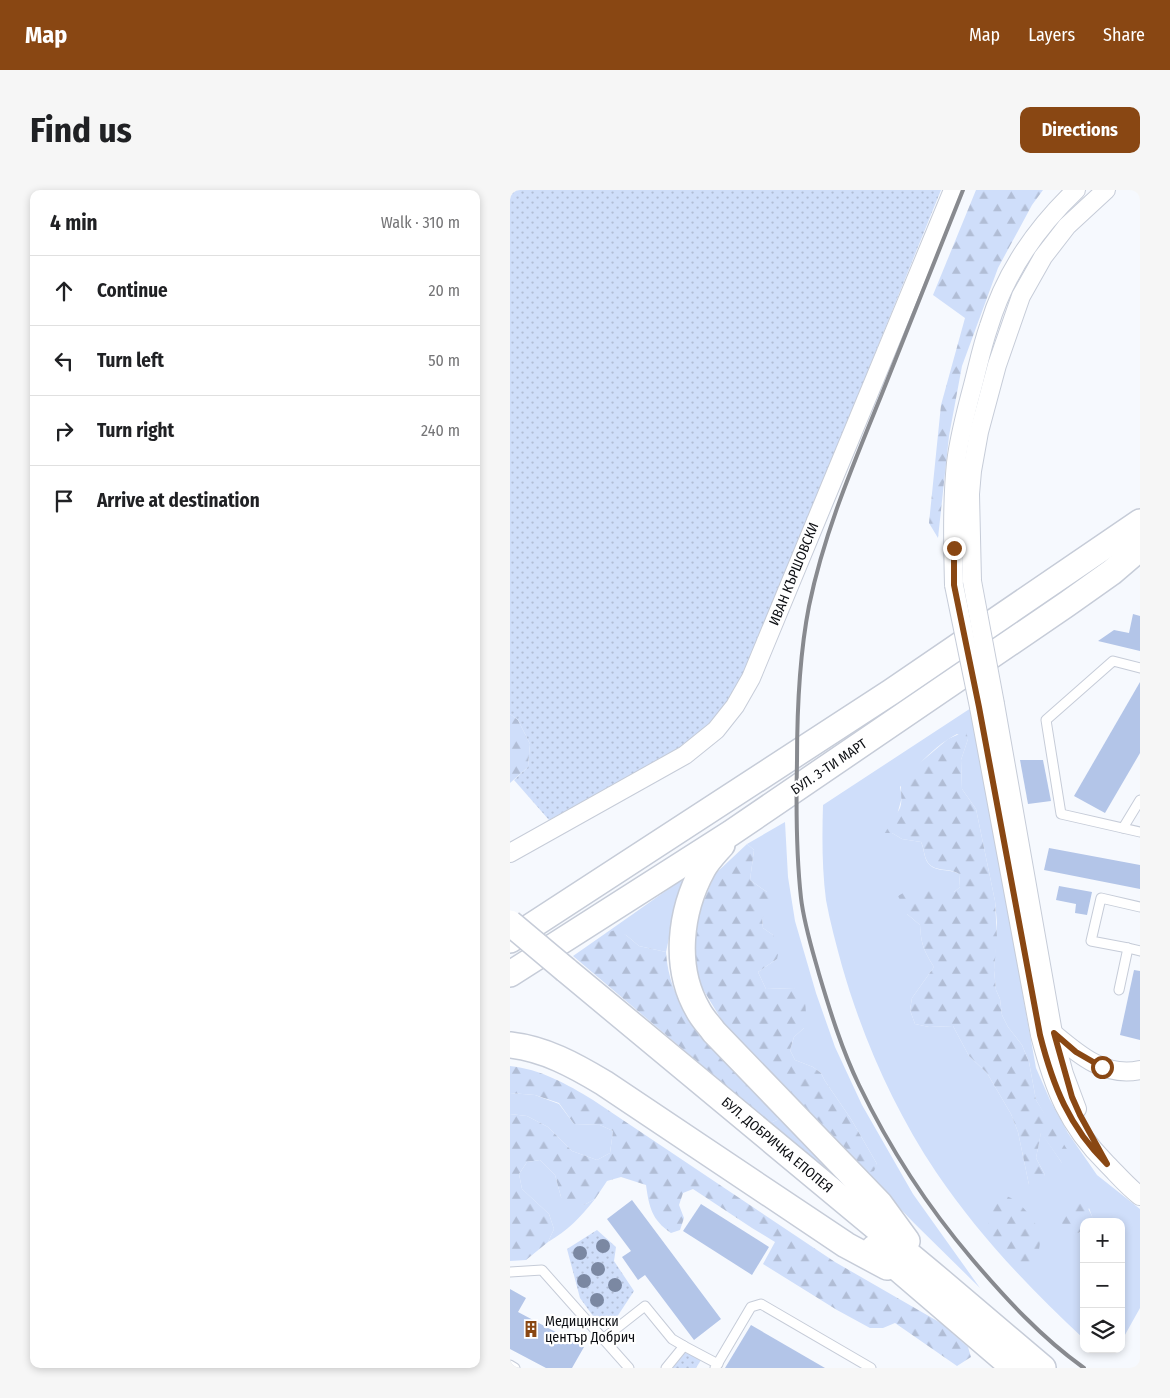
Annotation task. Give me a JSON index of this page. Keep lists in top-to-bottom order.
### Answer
{
  "streets": {
    "main road": ["БУЛ. 3-ТИ МАРТ", "БУЛ. ДОБРИЧКА ЕПОПЕЯ"],
    "street": ["ИВАН КЪРШОВСКИ"]
  },
  "crossings": [
    ["БУЛ. 3-ТИ МАРТ", "БУЛ. ДОБРИЧКА ЕПОПЕЯ"]
  ],
  "places": {
    "building": ["Медицински център Добрич"]
  },
  "page": {
    "header": "Map",
    "nav": ["Map", "Layers", "Share"],
    "buttons": "Directions",
    "title": "Find us",
    "heading": ["4 min", "Walk · 310 m"],
    "list": [
      ["Continue", "20 m"],
      ["Turn left", "50 m"],
      ["Turn right", "240 m"],
      "Arrive at destination"
    ],
    "map_buttons": ["+", "−"]
  }
}
